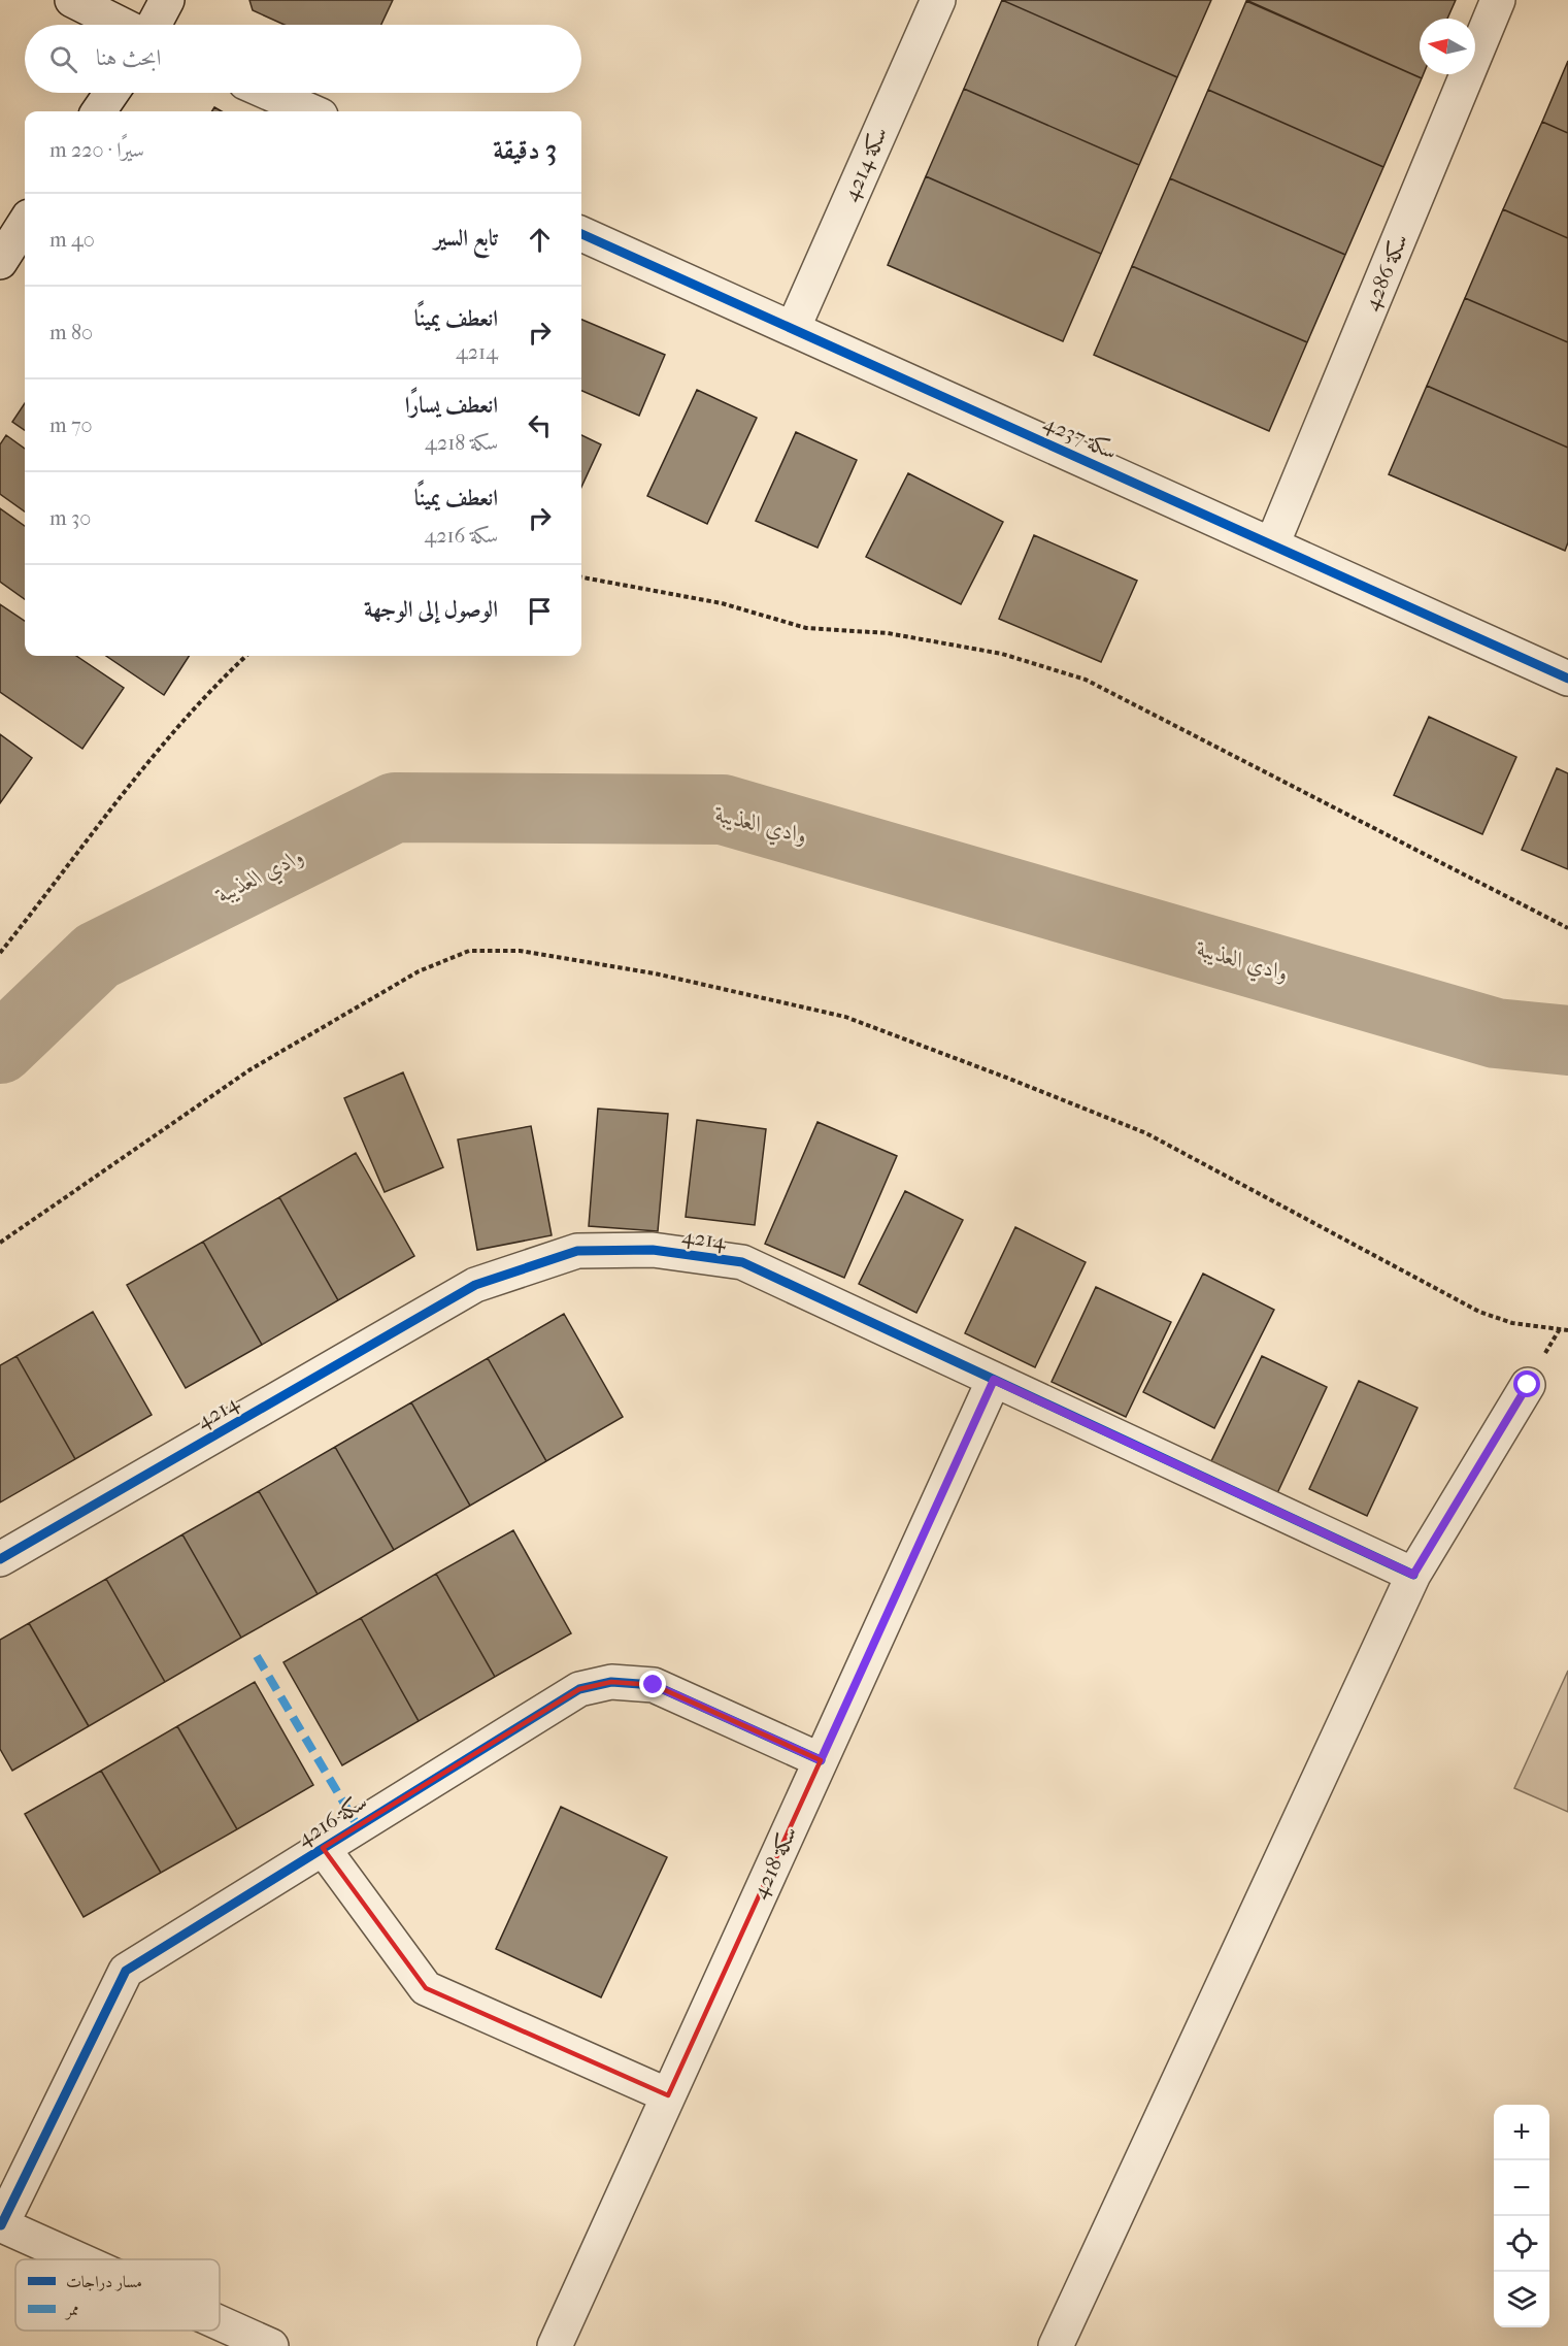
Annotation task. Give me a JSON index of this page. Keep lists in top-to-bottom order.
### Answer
{
  "streets": {
    "street": [
      "سكة 4214",
      "سكة 4286",
      "سكة 4237",
      "4214",
      "سكة 4216",
      "سكة 4218"
    ]
  },
  "crossings": [
    ["سكة 4214", "سكة 4237"],
    ["سكة 4286", "سكة 4237"],
    ["4214", "سكة 4218"],
    ["سكة 4216", "سكة 4218"]
  ],
  "water": ["وادي العذيبة"],
  "legend": ["مسار دراجات", "ممر"],
  "north": "left",
  "page": {
    "search": "ابحث هنا",
    "heading": ["3 دقيقة", "سيرًا · 220 m"],
    "list": [
      ["تابع السير", "40 m"],
      ["انعطف يمينًا", "4214", "80 m"],
      ["انعطف يسارًا", "سكة 4218", "70 m"],
      ["انعطف يمينًا", "سكة 4216", "30 m"],
      "الوصول إلى الوجهة"
    ],
    "map_buttons": ["+", "−"]
  }
}
